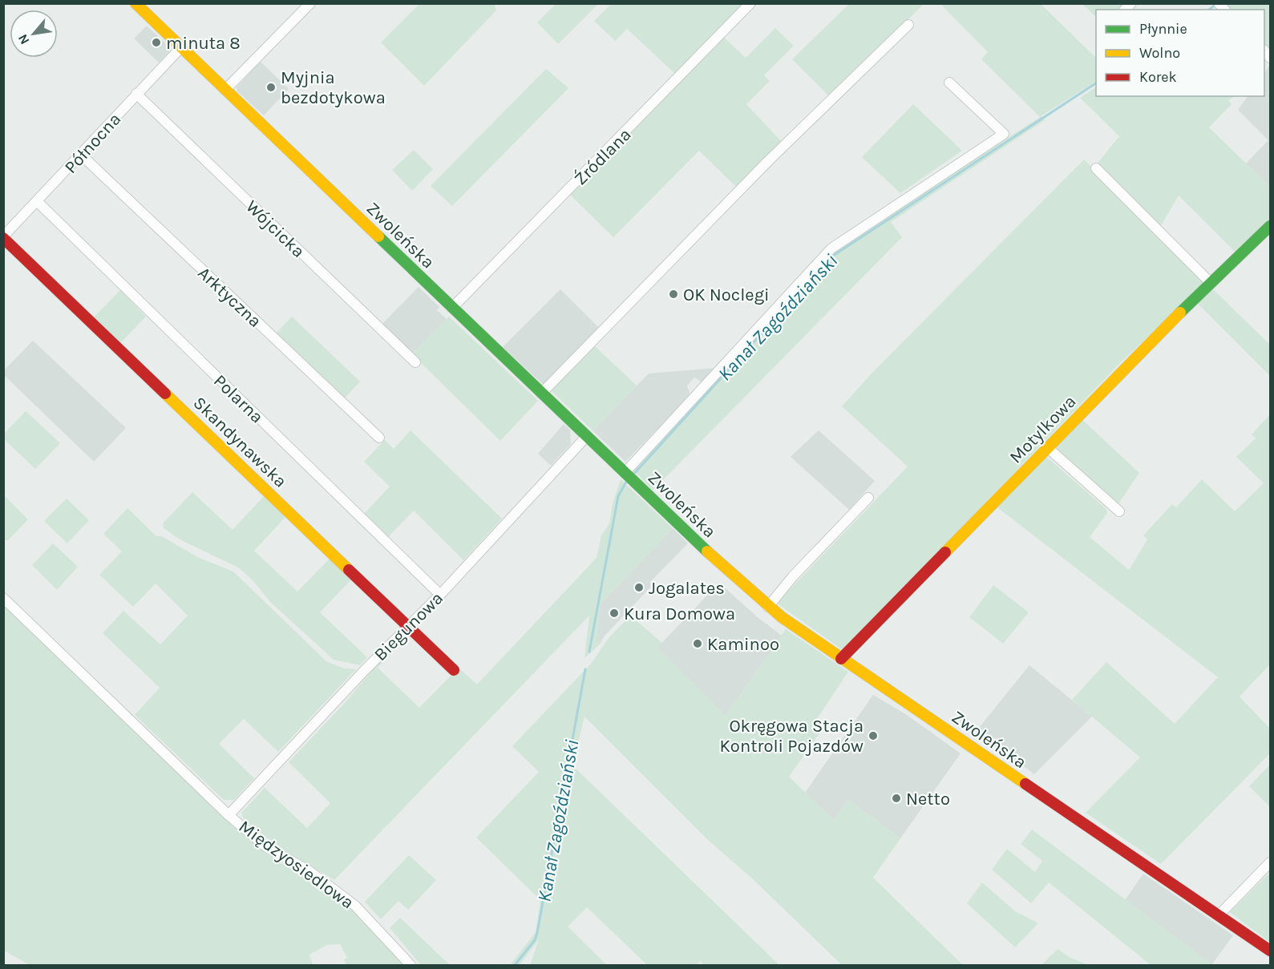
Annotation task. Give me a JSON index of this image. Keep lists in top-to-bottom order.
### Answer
{
  "streets": {
    "street": [
      "Północna",
      "Źródlana",
      "Wójcicka",
      "Zwoleńska",
      "Arktyczna",
      "Polarna",
      "Motylkowa",
      "Skandynawska",
      "Biegunowa",
      "Międzyosiedlowa"
    ]
  },
  "crossings": [
    ["Północna", "Wójcicka"],
    ["Północna", "Zwoleńska"],
    ["Północna", "Arktyczna"],
    ["Północna", "Polarna"],
    ["Północna", "Skandynawska"],
    ["Źródlana", "Zwoleńska"],
    ["Zwoleńska", "Motylkowa"],
    ["Zwoleńska", "Biegunowa"],
    ["Polarna", "Biegunowa"],
    ["Skandynawska", "Biegunowa"],
    ["Biegunowa", "Międzyosiedlowa"]
  ],
  "water": ["Kanał Zagoździański"],
  "places": [
    "minuta 8",
    "Myjnia bezdotykowa",
    "OK Noclegi",
    "Jogalates",
    "Kura Domowa",
    "Kaminoo",
    "Okręgowa Stacja Kontroli Pojazdów",
    "Netto"
  ],
  "legend": ["Płynnie", "Wolno", "Korek"],
  "north": "bottom left"
}
